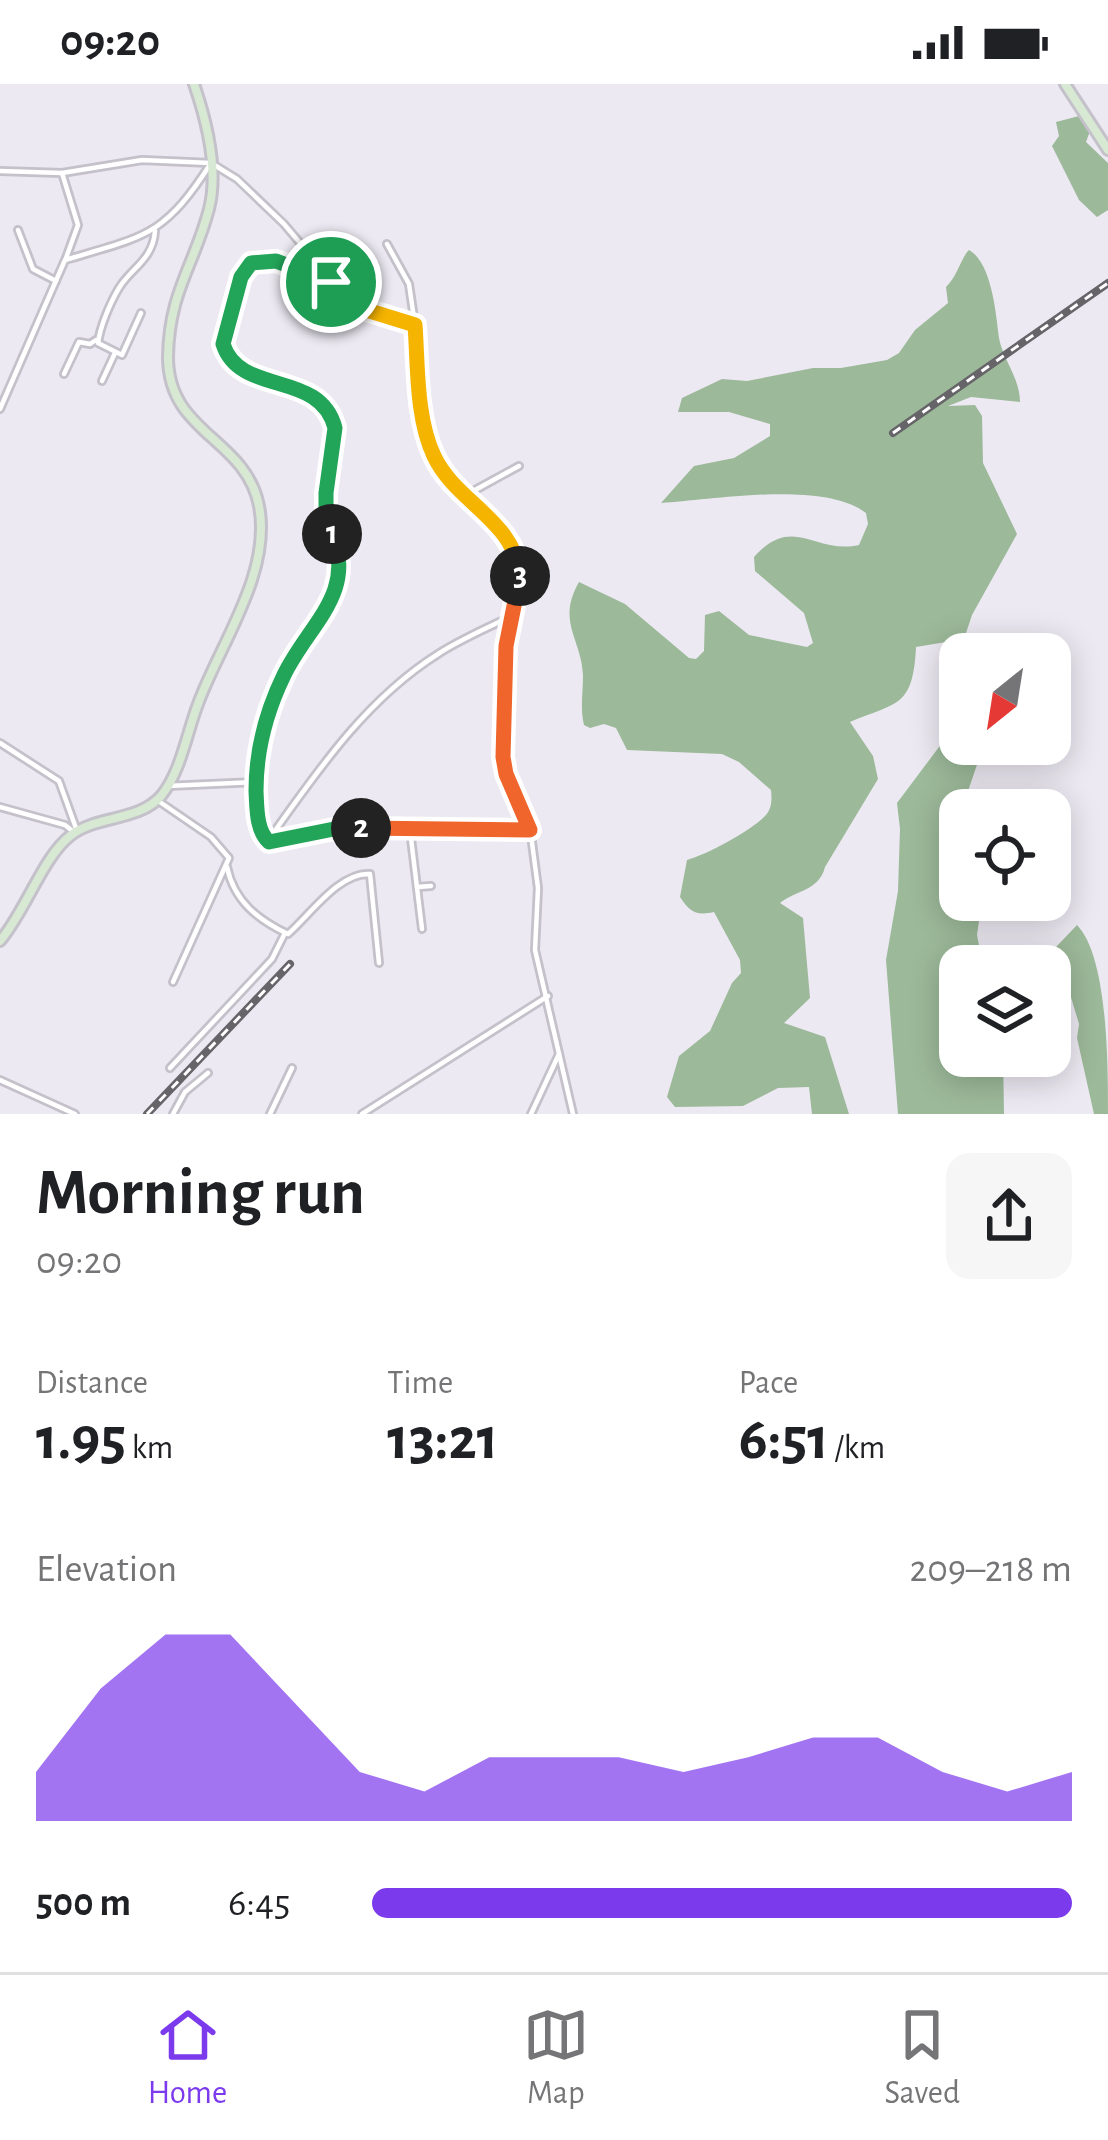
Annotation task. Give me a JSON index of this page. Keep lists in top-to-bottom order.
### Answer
{
  "north": "bottom left",
  "page": {
    "status": "09:20",
    "pins": ["1", "3", "2"],
    "heading": ["Morning run", "09:20"],
    "stats": [
      ["Distance", "1.95 km"],
      ["Time", "13:21"],
      ["Pace", "6:51 /km"]
    ],
    "chart": ["Elevation", "209–218 m"],
    "list": [
      {
        "name": "500 m",
        "note": "6:45"
      }
    ],
    "tabs": ["Home", "Map", "Saved"]
  }
}
